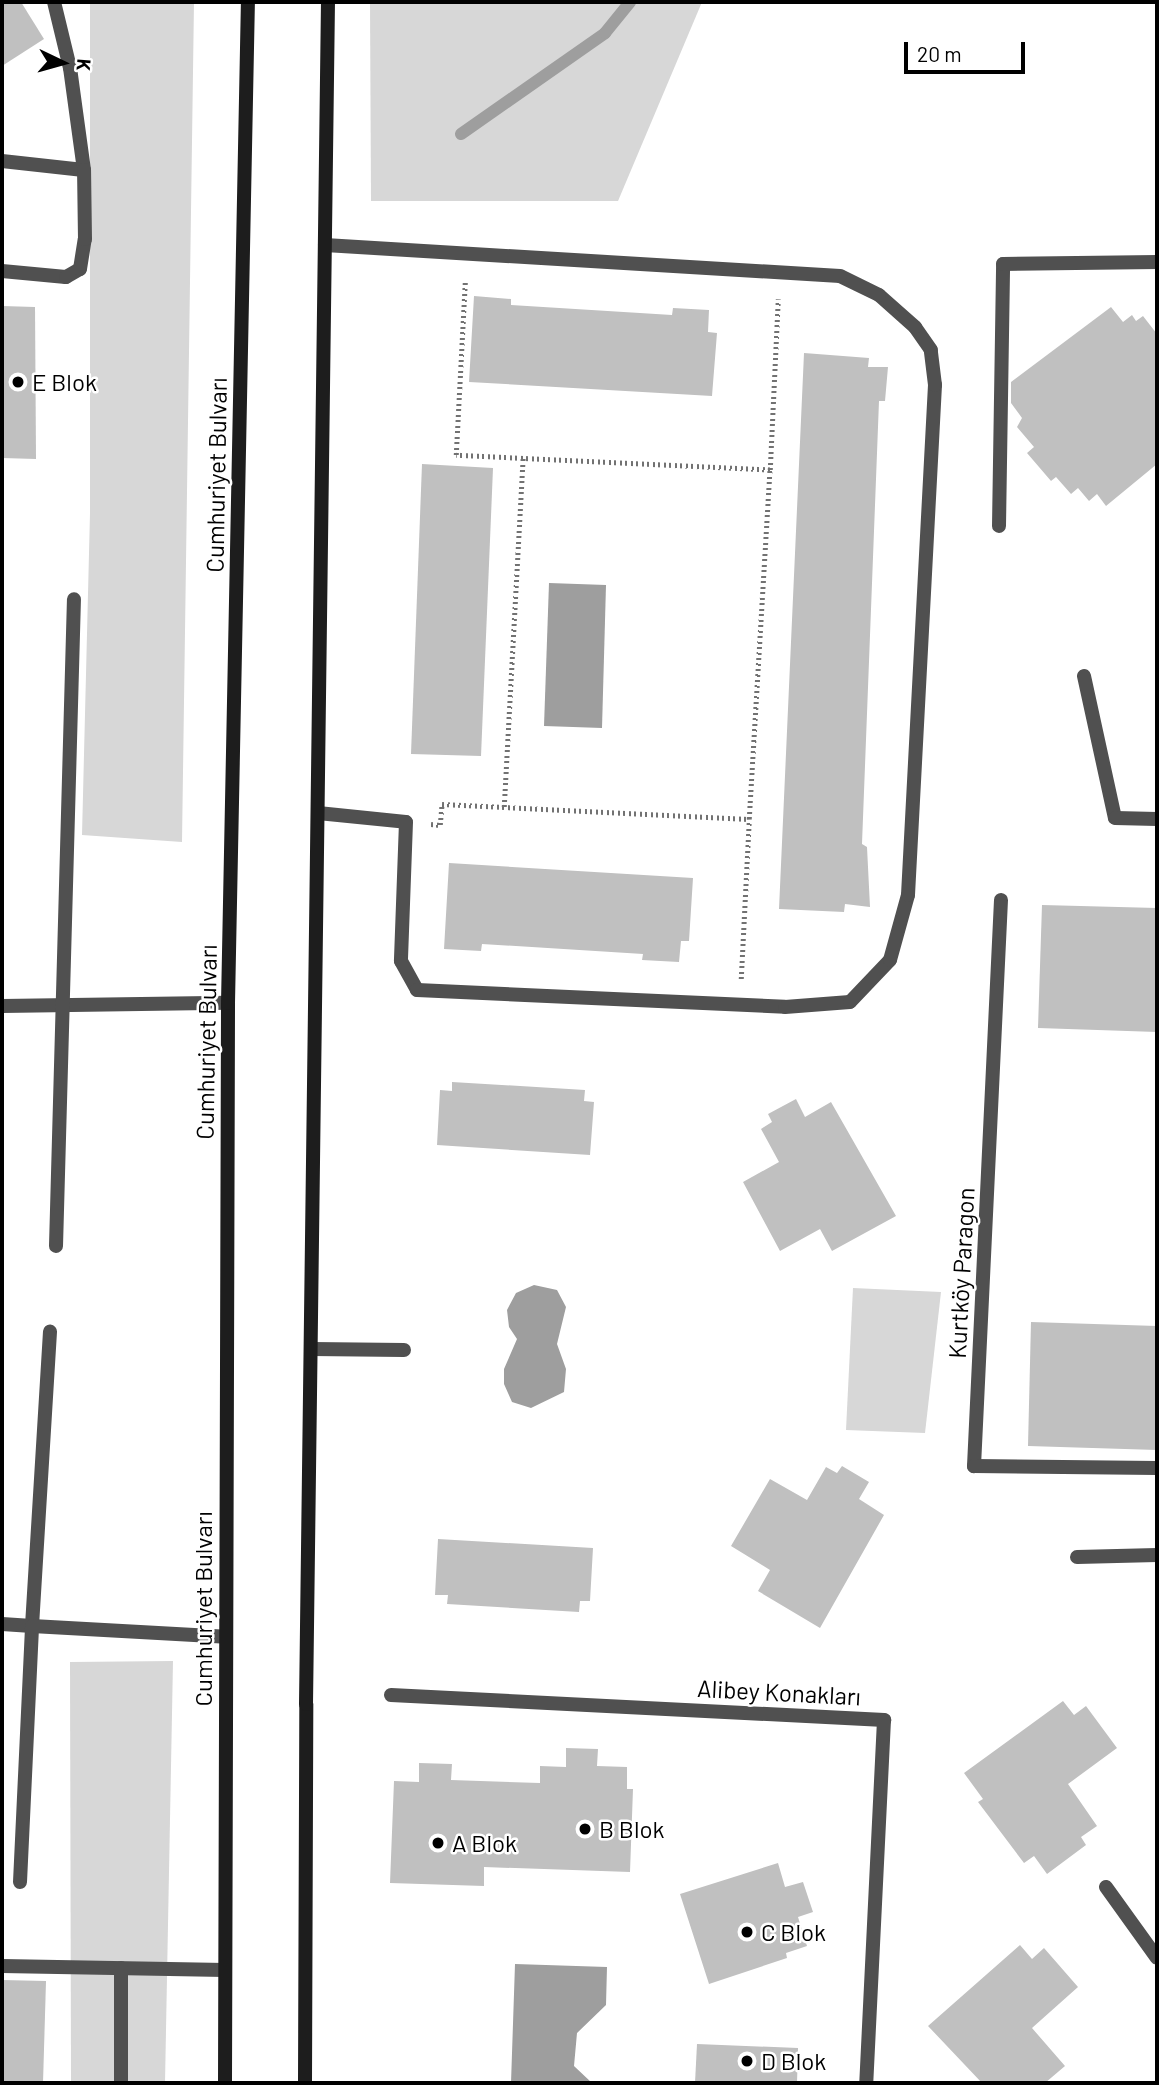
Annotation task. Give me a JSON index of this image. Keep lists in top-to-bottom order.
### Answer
{
  "streets": {
    "street": ["Cumhuriyet Bulvarı"],
    "lane": ["Kurtköy Paragon", "Alibey Konakları"]
  },
  "places": [
    "E Blok",
    "B Blok",
    "A Blok",
    "C Blok",
    "D Blok"
  ],
  "scale_bar": "20 m",
  "north": "right"
}
